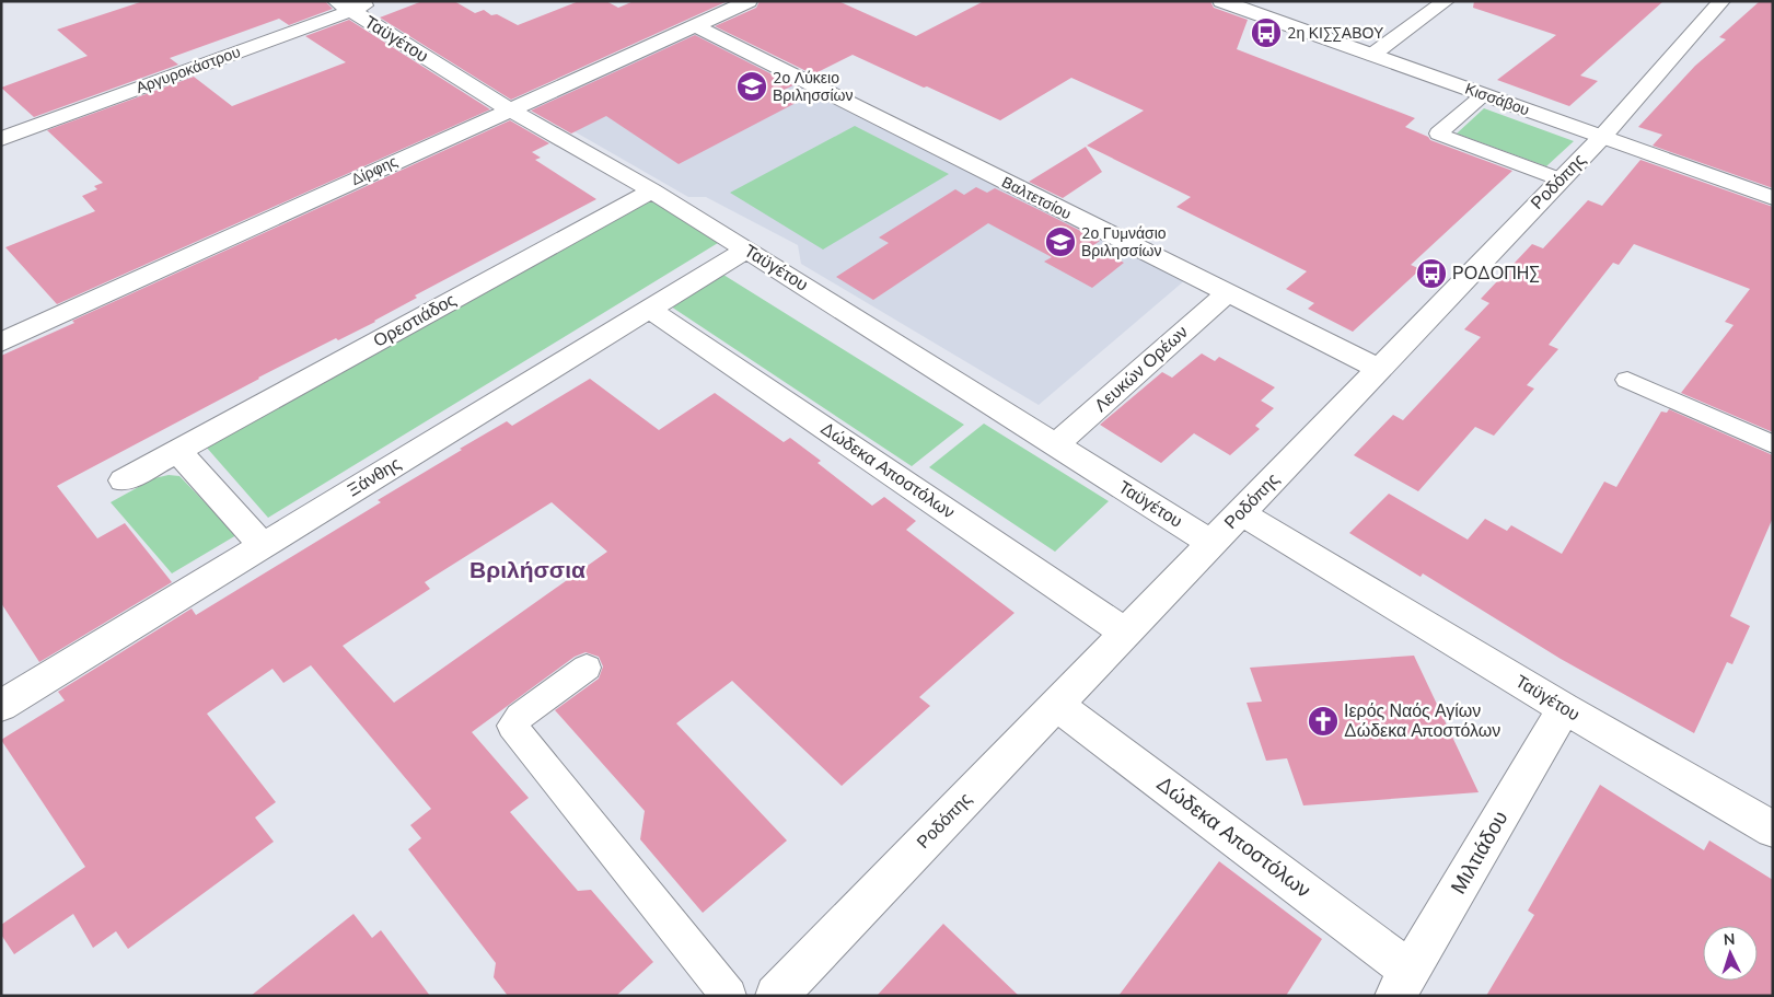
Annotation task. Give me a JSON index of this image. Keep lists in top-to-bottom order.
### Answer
{
  "streets": {
    "street": [
      "Ταϋγέτου",
      "Αργυροκάστρου",
      "Κισσάβου",
      "Δίρφης",
      "Ροδόπης",
      "Βαλτετσίου",
      "Ορεστιάδος",
      "Λευκών Ορέων",
      "Δώδεκα Αποστόλων",
      "Ξάνθης",
      "Μιλτιάδου"
    ]
  },
  "crossings": [
    ["Ταϋγέτου", "Αργυροκάστρου"],
    ["Ταϋγέτου", "Δίρφης"],
    ["Ταϋγέτου", "Ροδόπης"],
    ["Ταϋγέτου", "Ορεστιάδος"],
    ["Ταϋγέτου", "Λευκών Ορέων"],
    ["Ταϋγέτου", "Ξάνθης"],
    ["Ταϋγέτου", "Μιλτιάδου"],
    ["Κισσάβου", "Ροδόπης"],
    ["Δίρφης", "Βαλτετσίου"],
    ["Ροδόπης", "Βαλτετσίου"],
    ["Ροδόπης", "Δώδεκα Αποστόλων"],
    ["Βαλτετσίου", "Λευκών Ορέων"],
    ["Δώδεκα Αποστόλων", "Ξάνθης"],
    ["Δώδεκα Αποστόλων", "Μιλτιάδου"]
  ],
  "districts": ["Βριλήσσια"],
  "places": {
    "bus stop": ["2η ΚΙΣΣΑΒΟΥ", "ΡΟΔΟΠΗΣ"],
    "school or university": ["2ο Λύκειο Βριλησσίων", "2ο Γυμνάσιο Βριλησσίων"],
    "church": ["Ιερός Ναός Αγίων Δώδεκα Αποστόλων"]
  },
  "north": "top"
}
